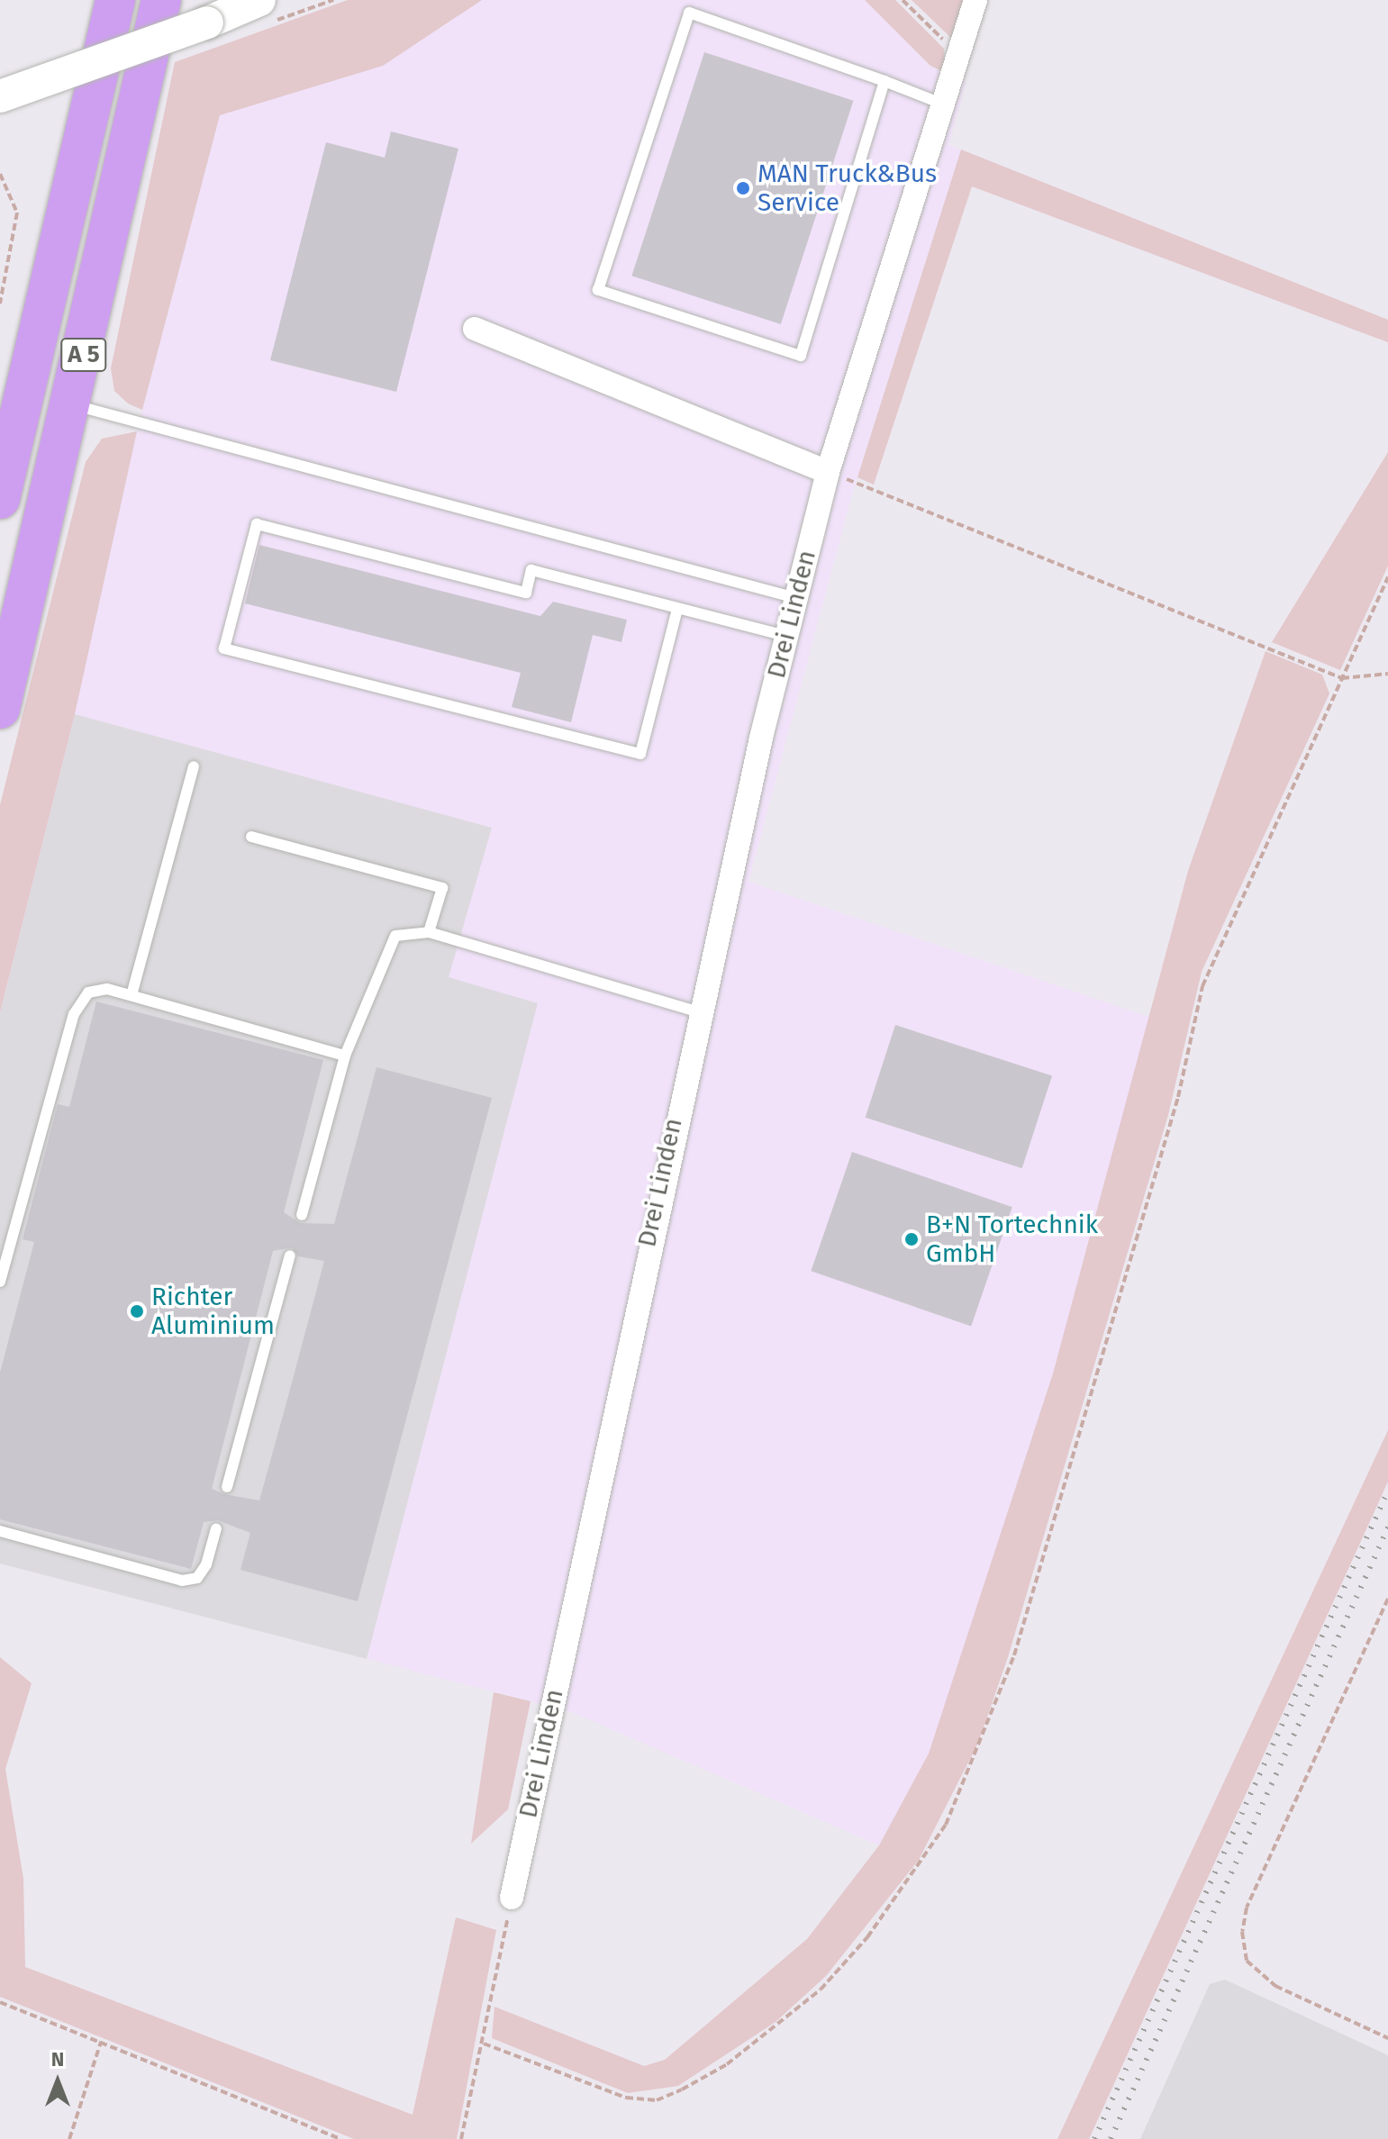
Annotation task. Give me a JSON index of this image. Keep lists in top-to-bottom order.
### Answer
{
  "streets": {
    "highway": ["A 5"],
    "street": ["Drei Linden"]
  },
  "places": ["MAN Truck&Bus Service", "B+N Tortechnik GmbH", "Richter Aluminium"],
  "north": "top"
}
